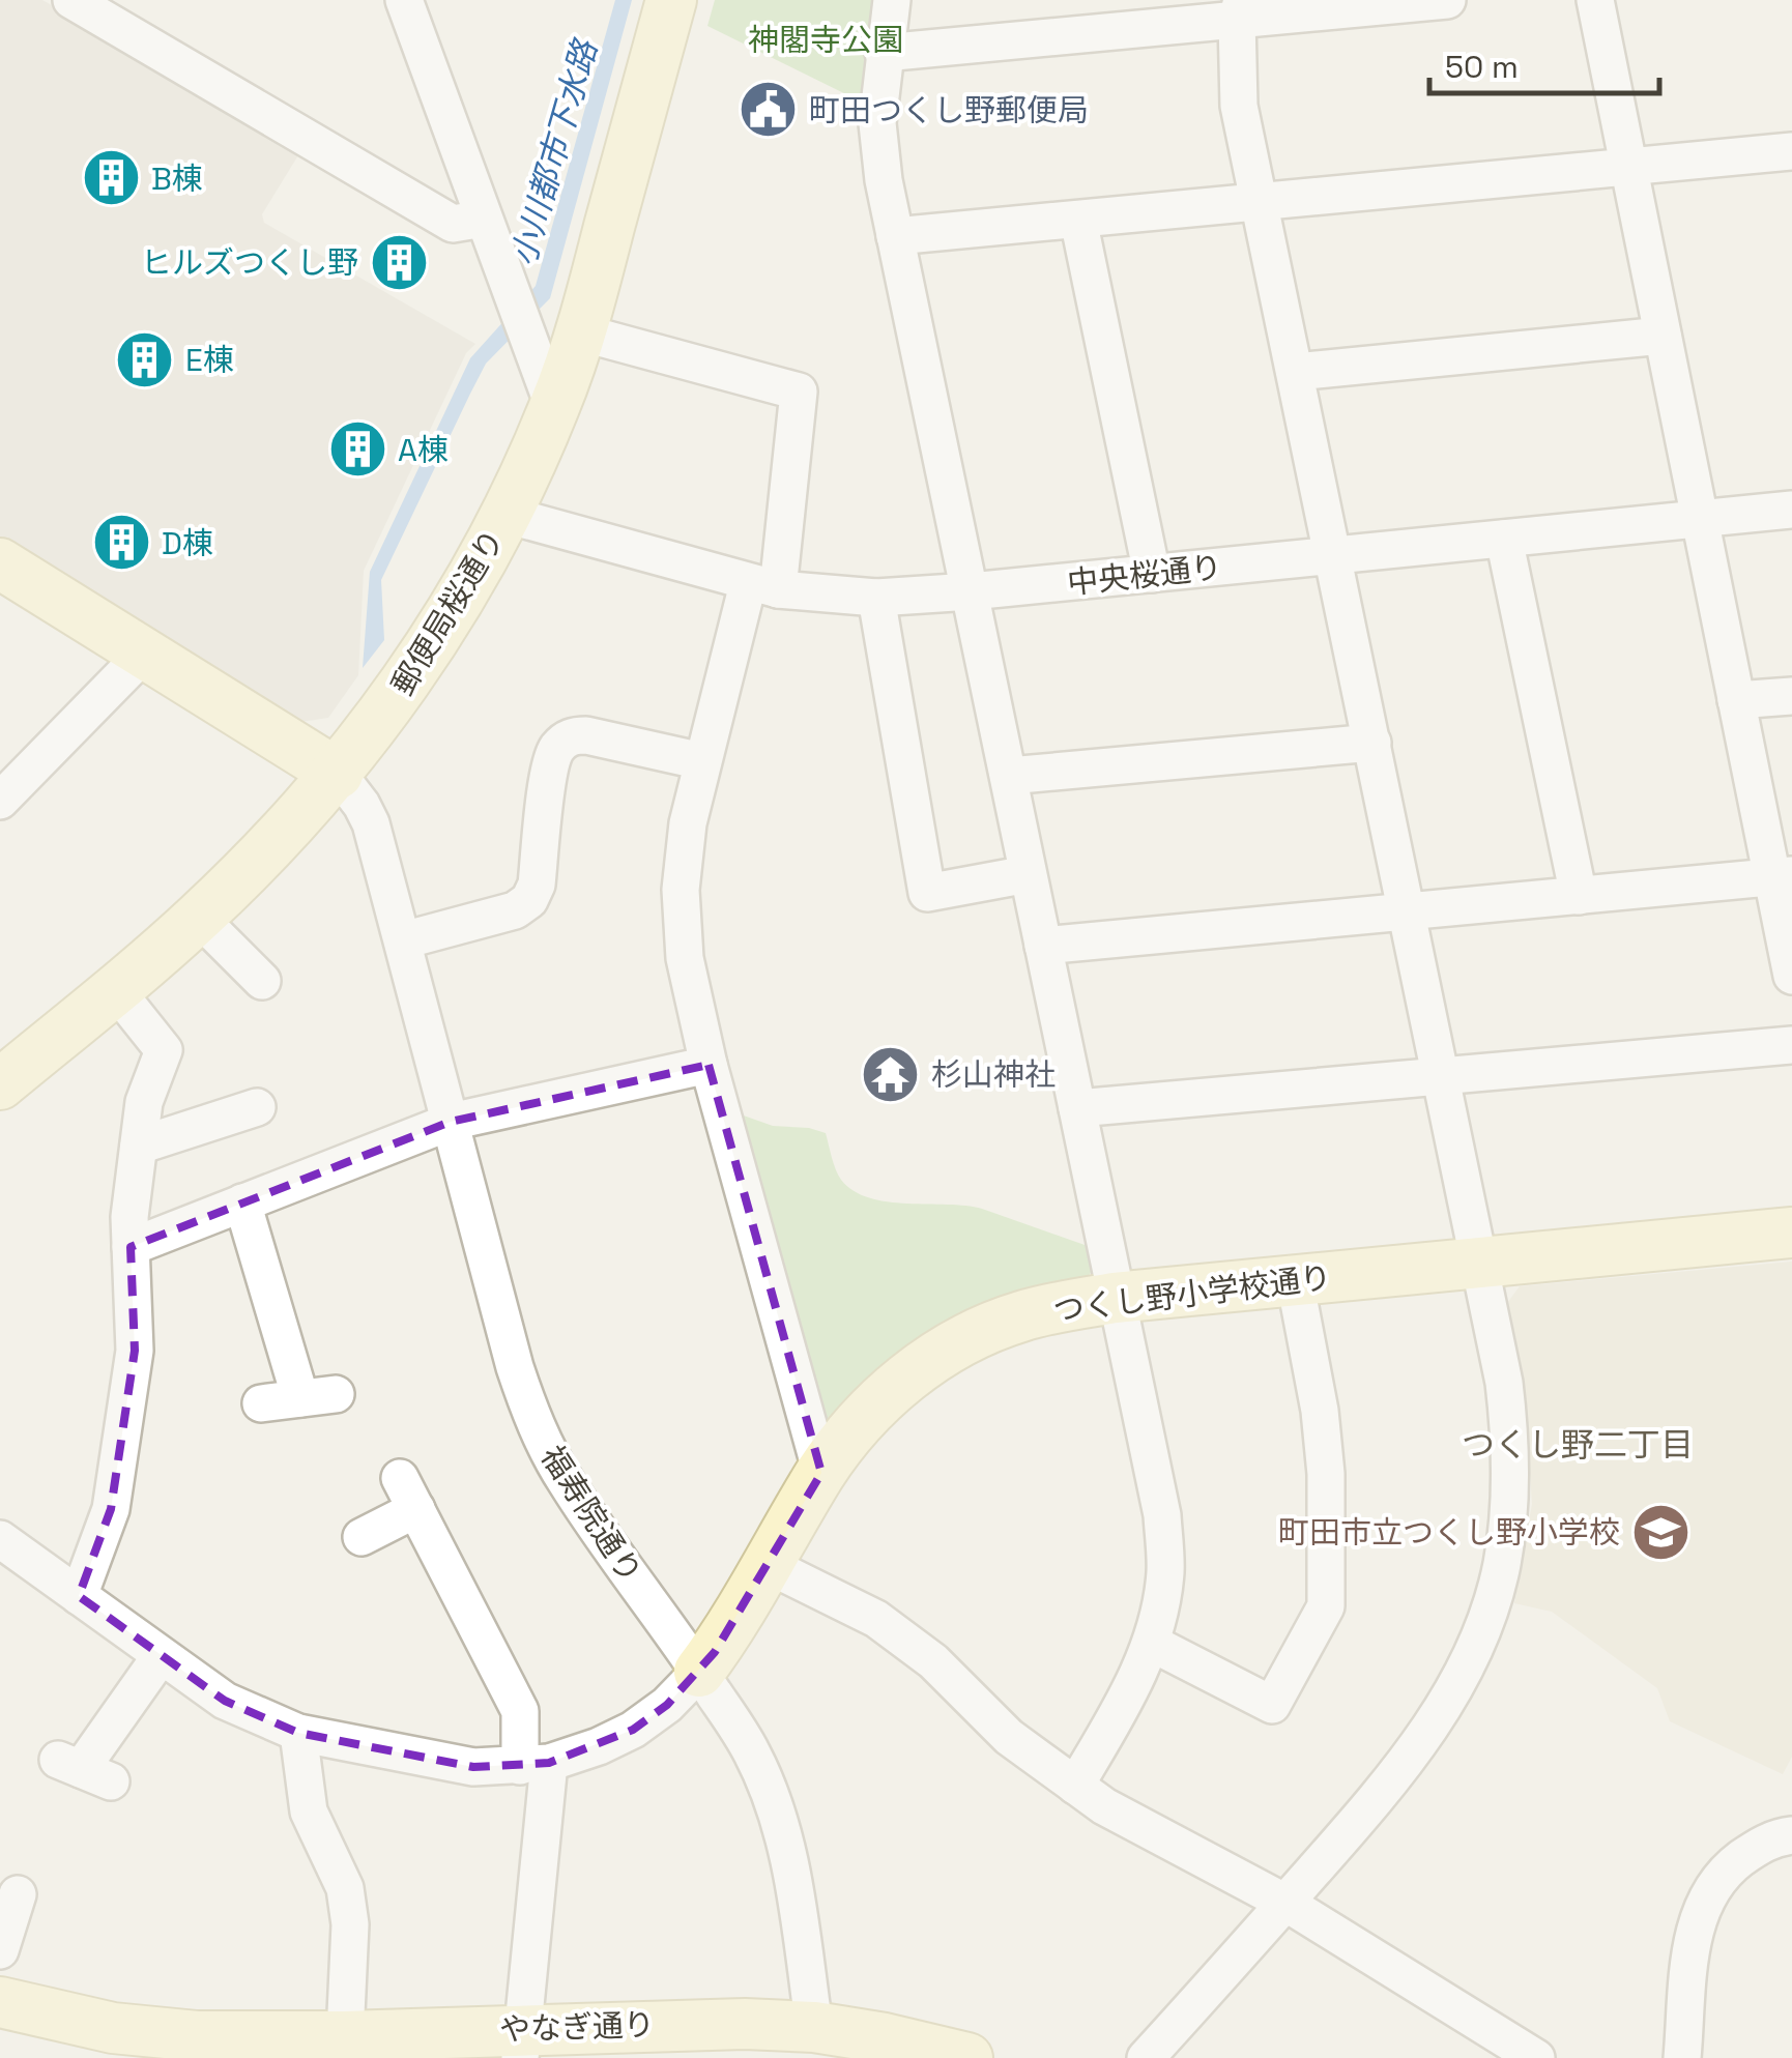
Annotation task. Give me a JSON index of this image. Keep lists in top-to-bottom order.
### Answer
{
  "streets": {
    "street": [
      "中央桜通り",
      "郵便局桜通り",
      "つくし野小学校通り",
      "福寿院通り",
      "やなぎ通り"
    ]
  },
  "crossings": [
    ["中央桜通り", "郵便局桜通り"],
    ["郵便局桜通り", "福寿院通り"],
    ["つくし野小学校通り", "福寿院通り"],
    ["福寿院通り", "やなぎ通り"]
  ],
  "districts": ["つくし野二丁目"],
  "water": ["小川都市下水路"],
  "parks": ["神閣寺公園"],
  "places": {
    "public building": ["町田つくし野郵便局"],
    "building": [
      "B棟",
      "ヒルズつくし野",
      "E棟",
      "A棟",
      "D棟"
    ],
    "temple": ["杉山神社"],
    "school or university": ["町田市立つくし野小学校"]
  },
  "scale_bar": "50 m"
}
